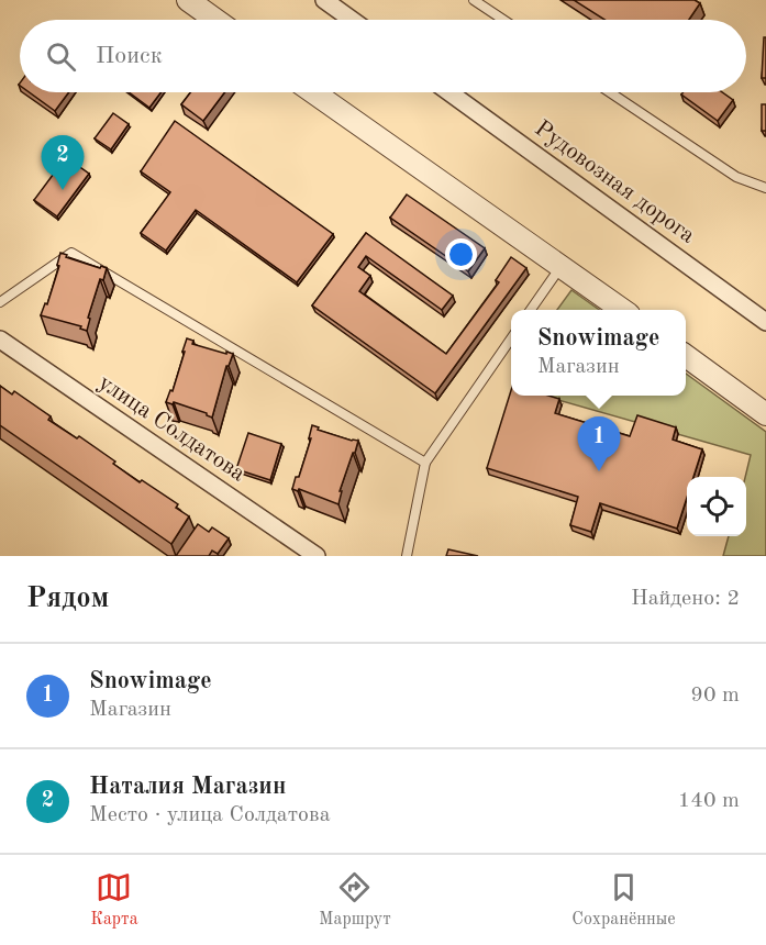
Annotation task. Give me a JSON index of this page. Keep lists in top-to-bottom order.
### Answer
{
  "streets": {
    "street": ["Рудовозная дорога", "улица Солдатова"]
  },
  "page": {
    "search": "Поиск",
    "pins": ["2", "1"],
    "popup": ["Snowimage", "Магазин"],
    "heading": ["Рядом", "Найдено: 2"],
    "list": [
      {
        "mark": "1",
        "name": "Snowimage",
        "note": "Магазин",
        "value": "90 m"
      },
      {
        "mark": "2",
        "name": "Наталия Магазин",
        "note": "Место · улица Солдатова",
        "value": "140 m"
      }
    ],
    "nav": ["Карта", "Маршрут", "Сохранённые"]
  }
}
